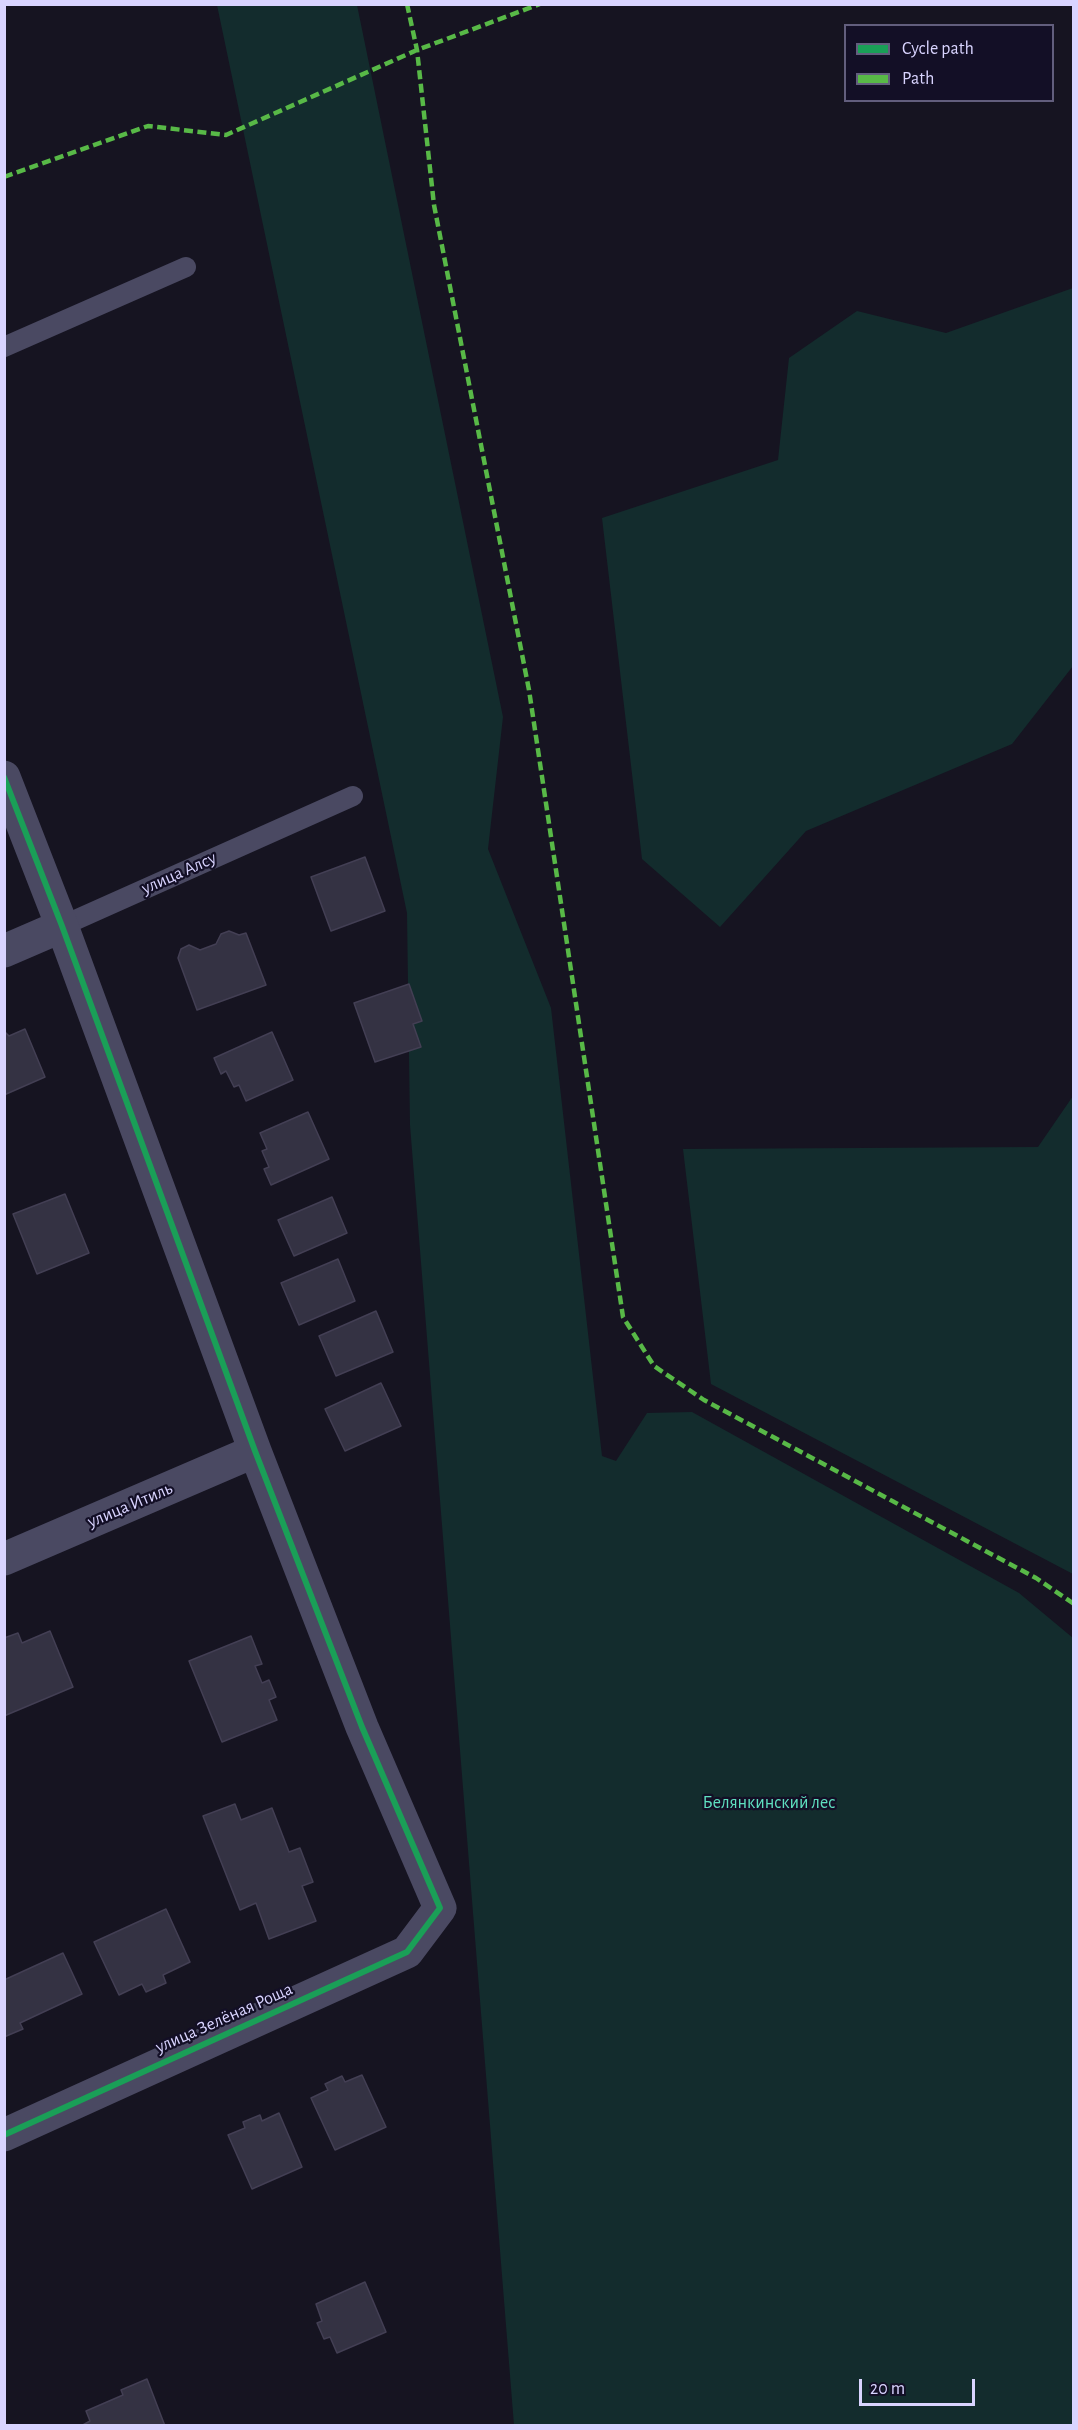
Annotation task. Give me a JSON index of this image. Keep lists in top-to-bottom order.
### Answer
{
  "streets": {
    "street": ["улица Алсу", "улица Итиль", "улица Зелёная Роща"]
  },
  "crossings": [
    ["улица Итиль", "улица Зелёная Роща"]
  ],
  "parks": ["Белянкинский лес"],
  "legend": ["Cycle path", "Path"],
  "scale_bar": "20 m"
}
